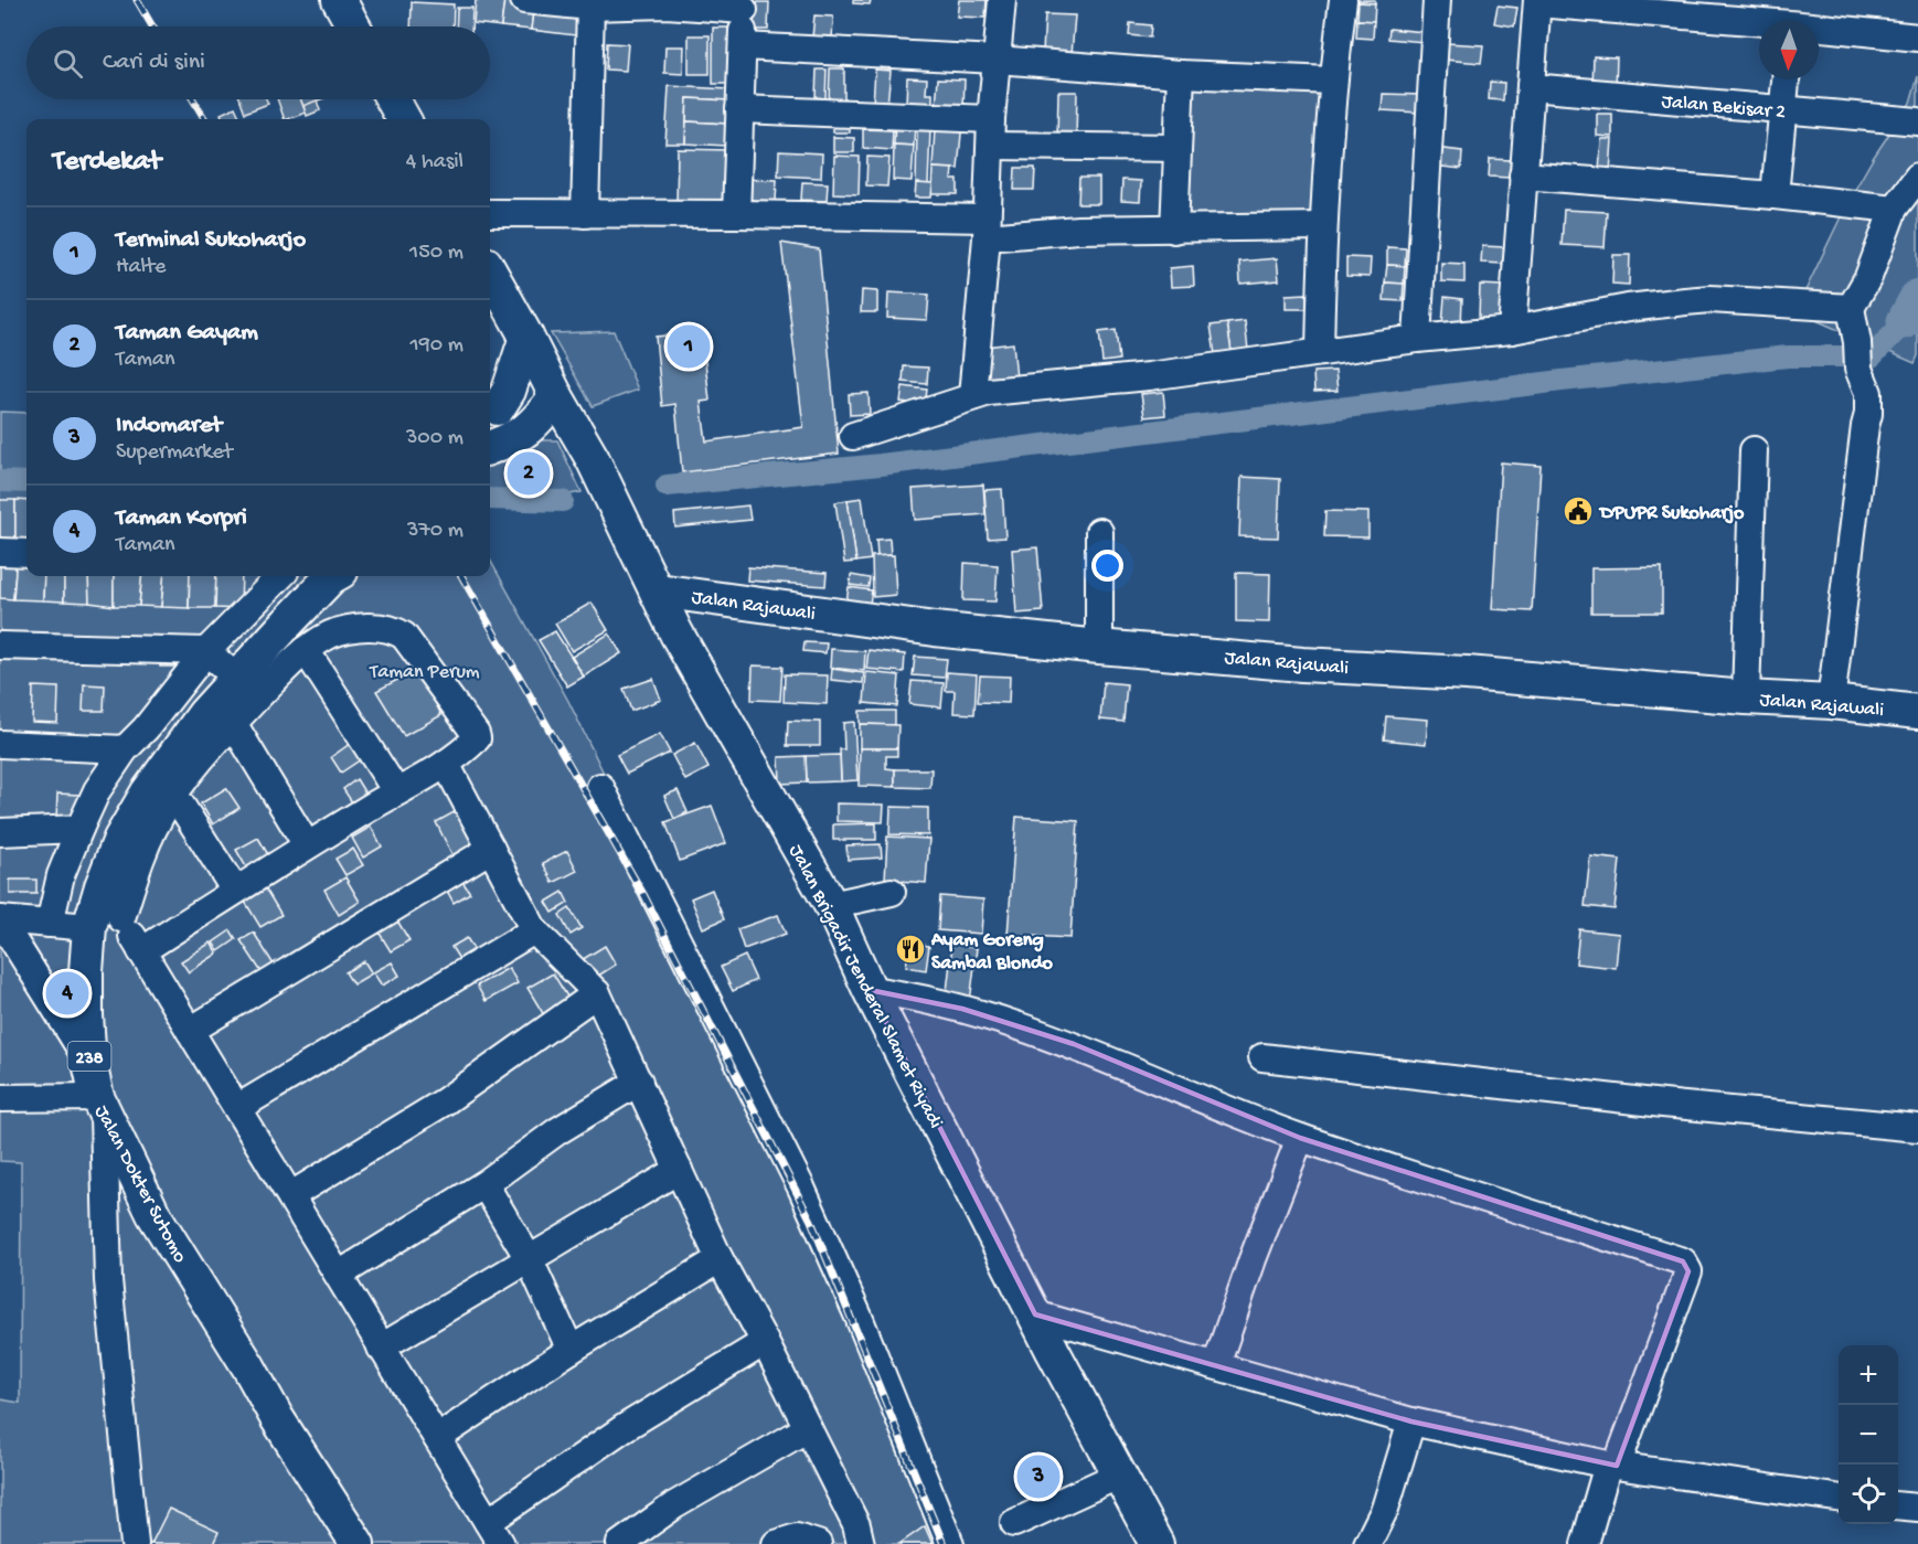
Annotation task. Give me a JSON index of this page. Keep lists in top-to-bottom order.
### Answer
{
  "streets": {
    "main road": [
      "Jalan Rajawali",
      "Jalan Brigadir Jenderal Slamet Riyadi",
      "238",
      "Jalan Dokter Sutomo"
    ],
    "street": ["Jalan Bekisar 2"]
  },
  "crossings": [
    ["Jalan Rajawali", "Jalan Brigadir Jenderal Slamet Riyadi"]
  ],
  "parks": ["Taman Perum"],
  "places": {
    "public building": ["DPUPR Sukoharjo"],
    "restaurant": ["Ayam Goreng Sambal Blondo"]
  },
  "north": "bottom",
  "page": {
    "search": "Cari di sini",
    "heading": ["Terdekat", "4 hasil"],
    "list": [
      {
        "mark": "1",
        "name": "Terminal Sukoharjo",
        "note": "Halte",
        "value": "150 m"
      },
      {
        "mark": "2",
        "name": "Taman Gayam",
        "note": "Taman",
        "value": "190 m"
      },
      {
        "mark": "3",
        "name": "Indomaret",
        "note": "Supermarket",
        "value": "300 m"
      },
      {
        "mark": "4",
        "name": "Taman Korpri",
        "note": "Taman",
        "value": "370 m"
      }
    ],
    "pins": [
      "1",
      "2",
      "4",
      "3"
    ],
    "map_buttons": ["+", "−"]
  }
}
